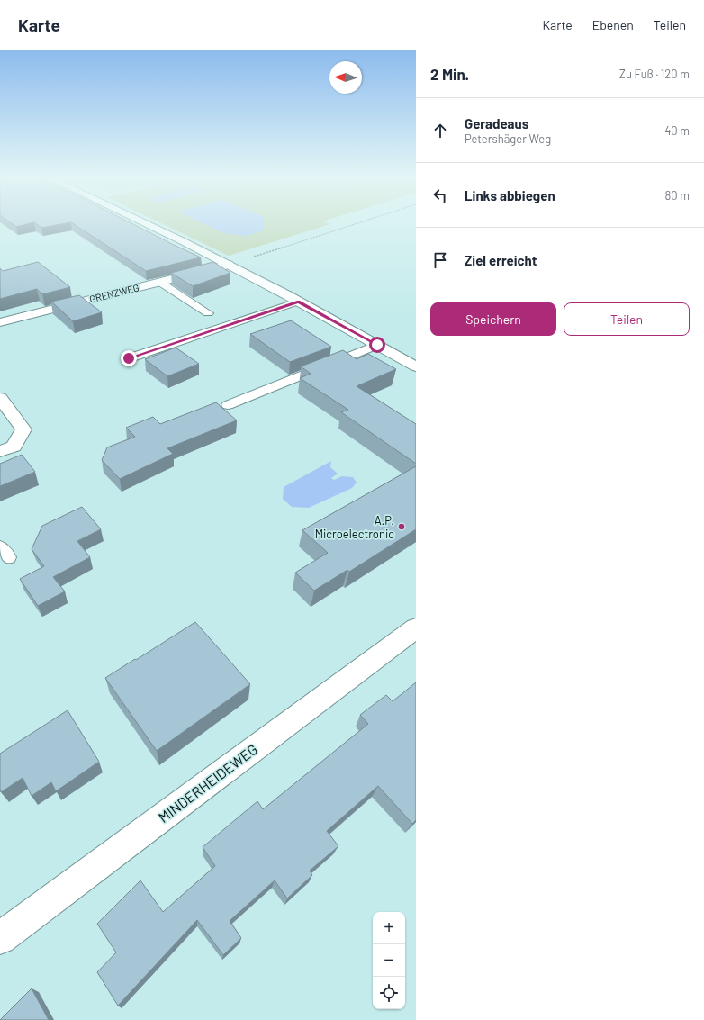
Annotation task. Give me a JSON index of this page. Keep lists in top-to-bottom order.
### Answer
{
  "streets": {
    "street": ["GRENZWEG", "MINDERHEIDEWEG"]
  },
  "places": ["A.P. Microelectronic"],
  "north": "left",
  "page": {
    "header": "Karte",
    "nav": ["Karte", "Ebenen", "Teilen"],
    "heading": ["2 Min.", "Zu Fuß · 120 m"],
    "list": [
      ["Geradeaus", "Petershäger Weg", "40 m"],
      ["Links abbiegen", "80 m"],
      "Ziel erreicht"
    ],
    "buttons": ["Speichern", "Teilen"],
    "map_buttons": ["+", "−"]
  }
}
